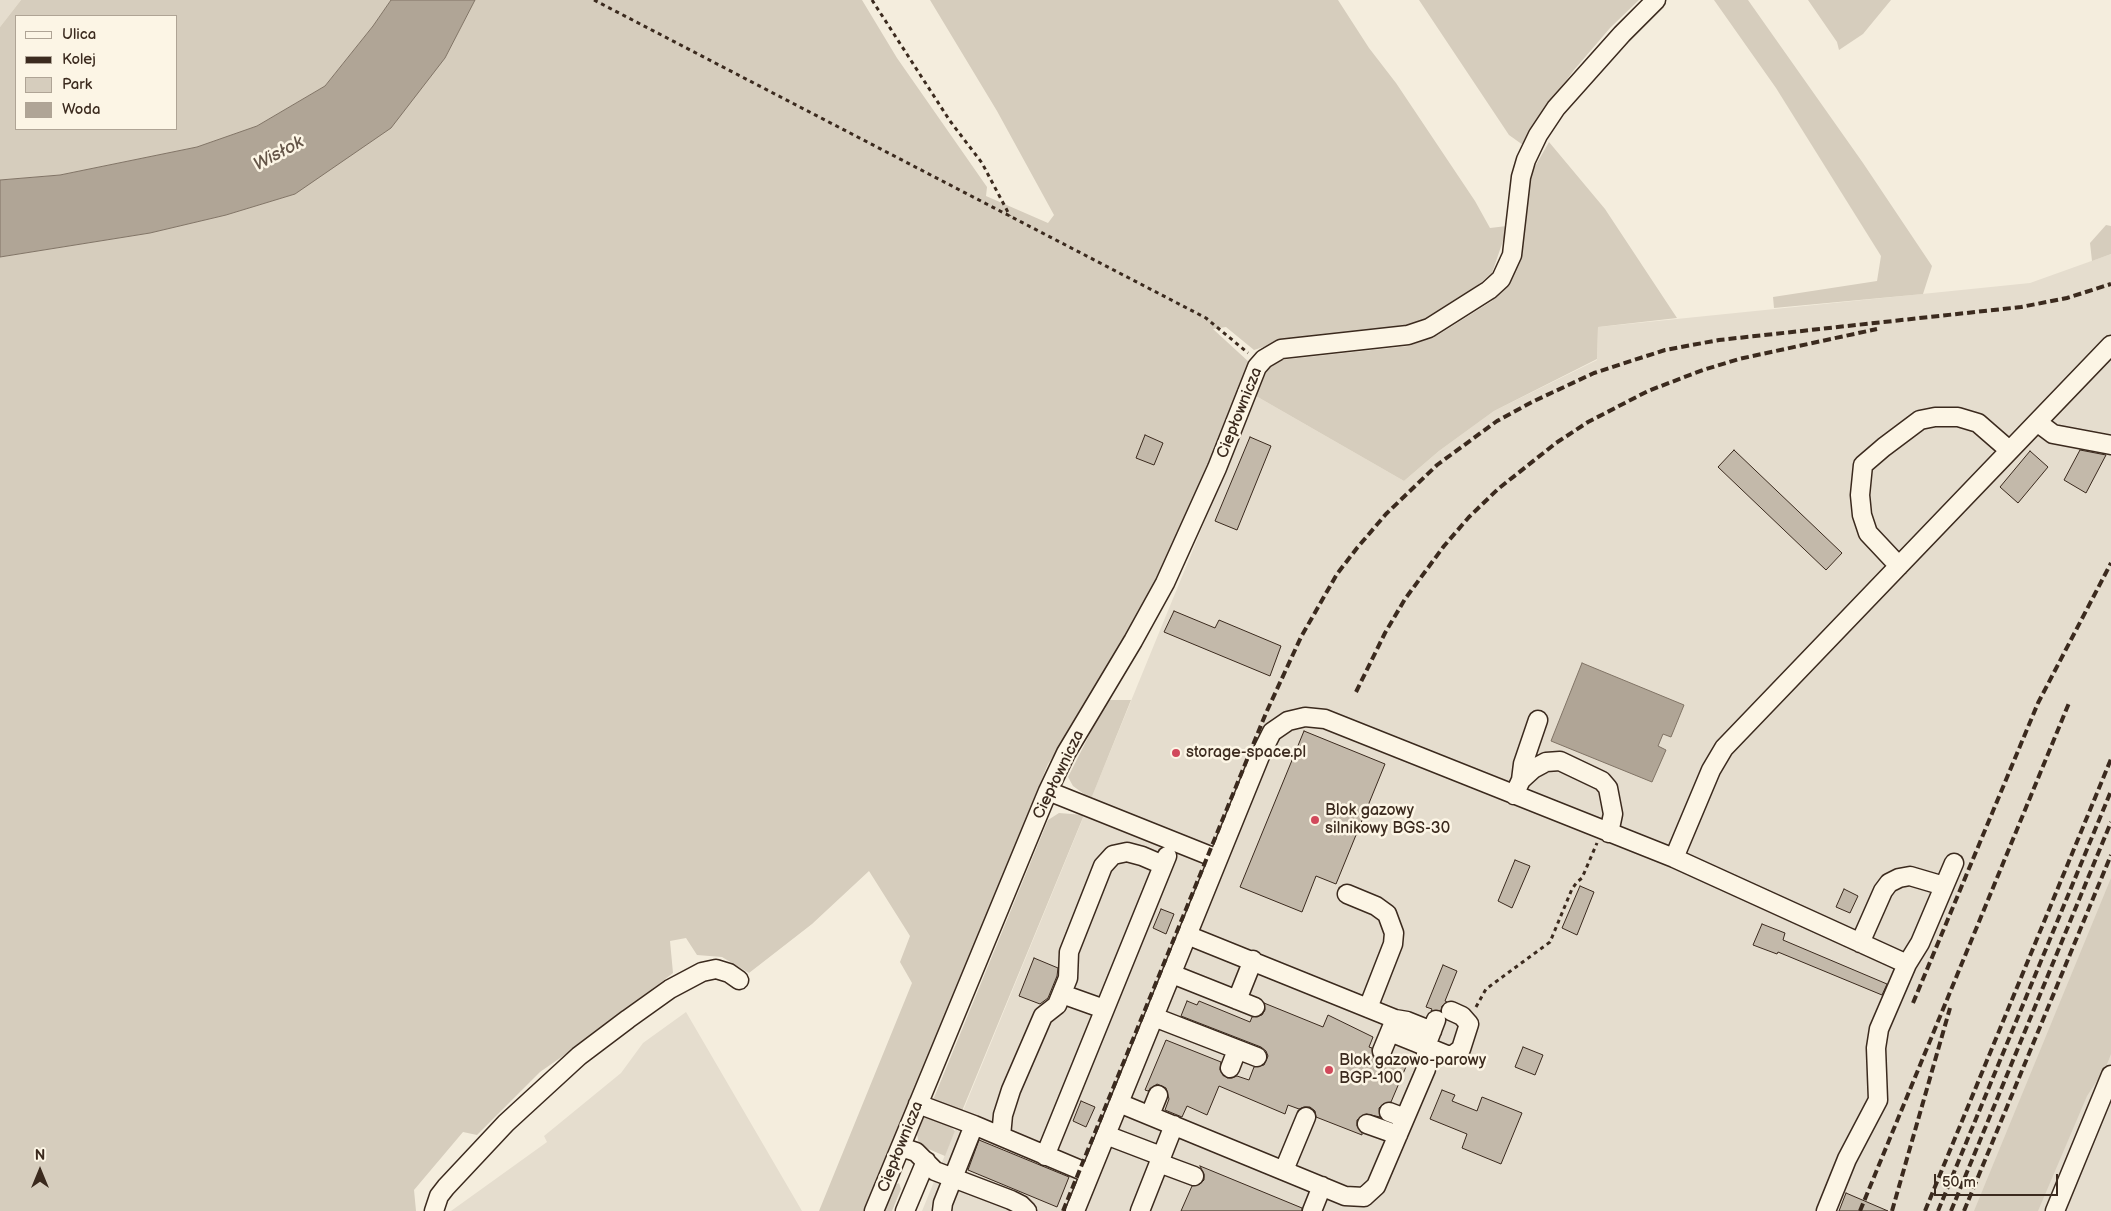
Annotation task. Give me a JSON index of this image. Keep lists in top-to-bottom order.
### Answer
{
  "streets": {
    "street": ["Ciepłownicza"]
  },
  "water": ["Wisłok"],
  "places": ["storage-space.pl", "Blok gazowy silnikowy BGS-30", "Blok gazowo-parowy BGP-100"],
  "legend": [
    "Ulica",
    "Kolej",
    "Park",
    "Woda"
  ],
  "scale_bar": "50 m",
  "north": "top"
}
